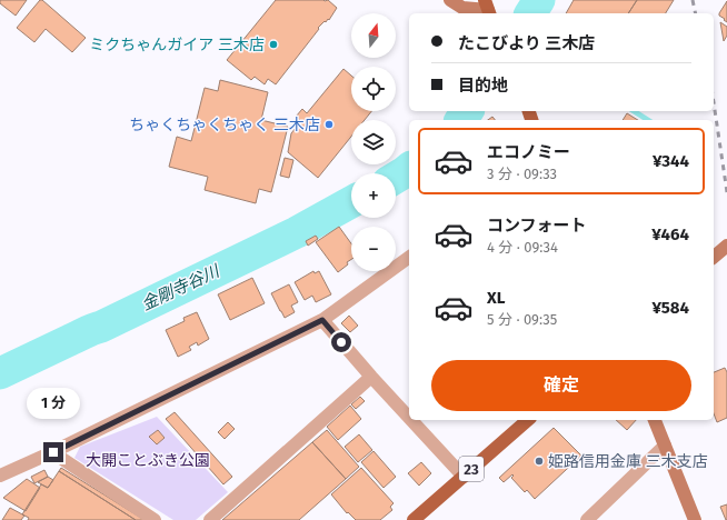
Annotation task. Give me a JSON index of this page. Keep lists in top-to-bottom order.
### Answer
{
  "streets": {
    "main road": ["23"]
  },
  "water": ["金剛寺谷川"],
  "parks": ["大開ことぶき公園"],
  "places": ["ミクちゃんガイア 三木店", "ちゃくちゃくちゃく 三木店", "姫路信用金庫 三木支店"],
  "north": "top",
  "page": {
    "map_buttons": ["+", "−"],
    "banner": ["たこびより 三木店", "目的地"],
    "list": [
      {
        "name": "エコノミー",
        "note": "3 分 · 09:33",
        "value": "¥344"
      },
      {
        "name": "コンフォート",
        "note": "4 分 · 09:34",
        "value": "¥464"
      },
      {
        "name": "XL",
        "note": "5 分 · 09:35",
        "value": "¥584"
      }
    ],
    "buttons": "確定",
    "bubble": "1 分"
  }
}
